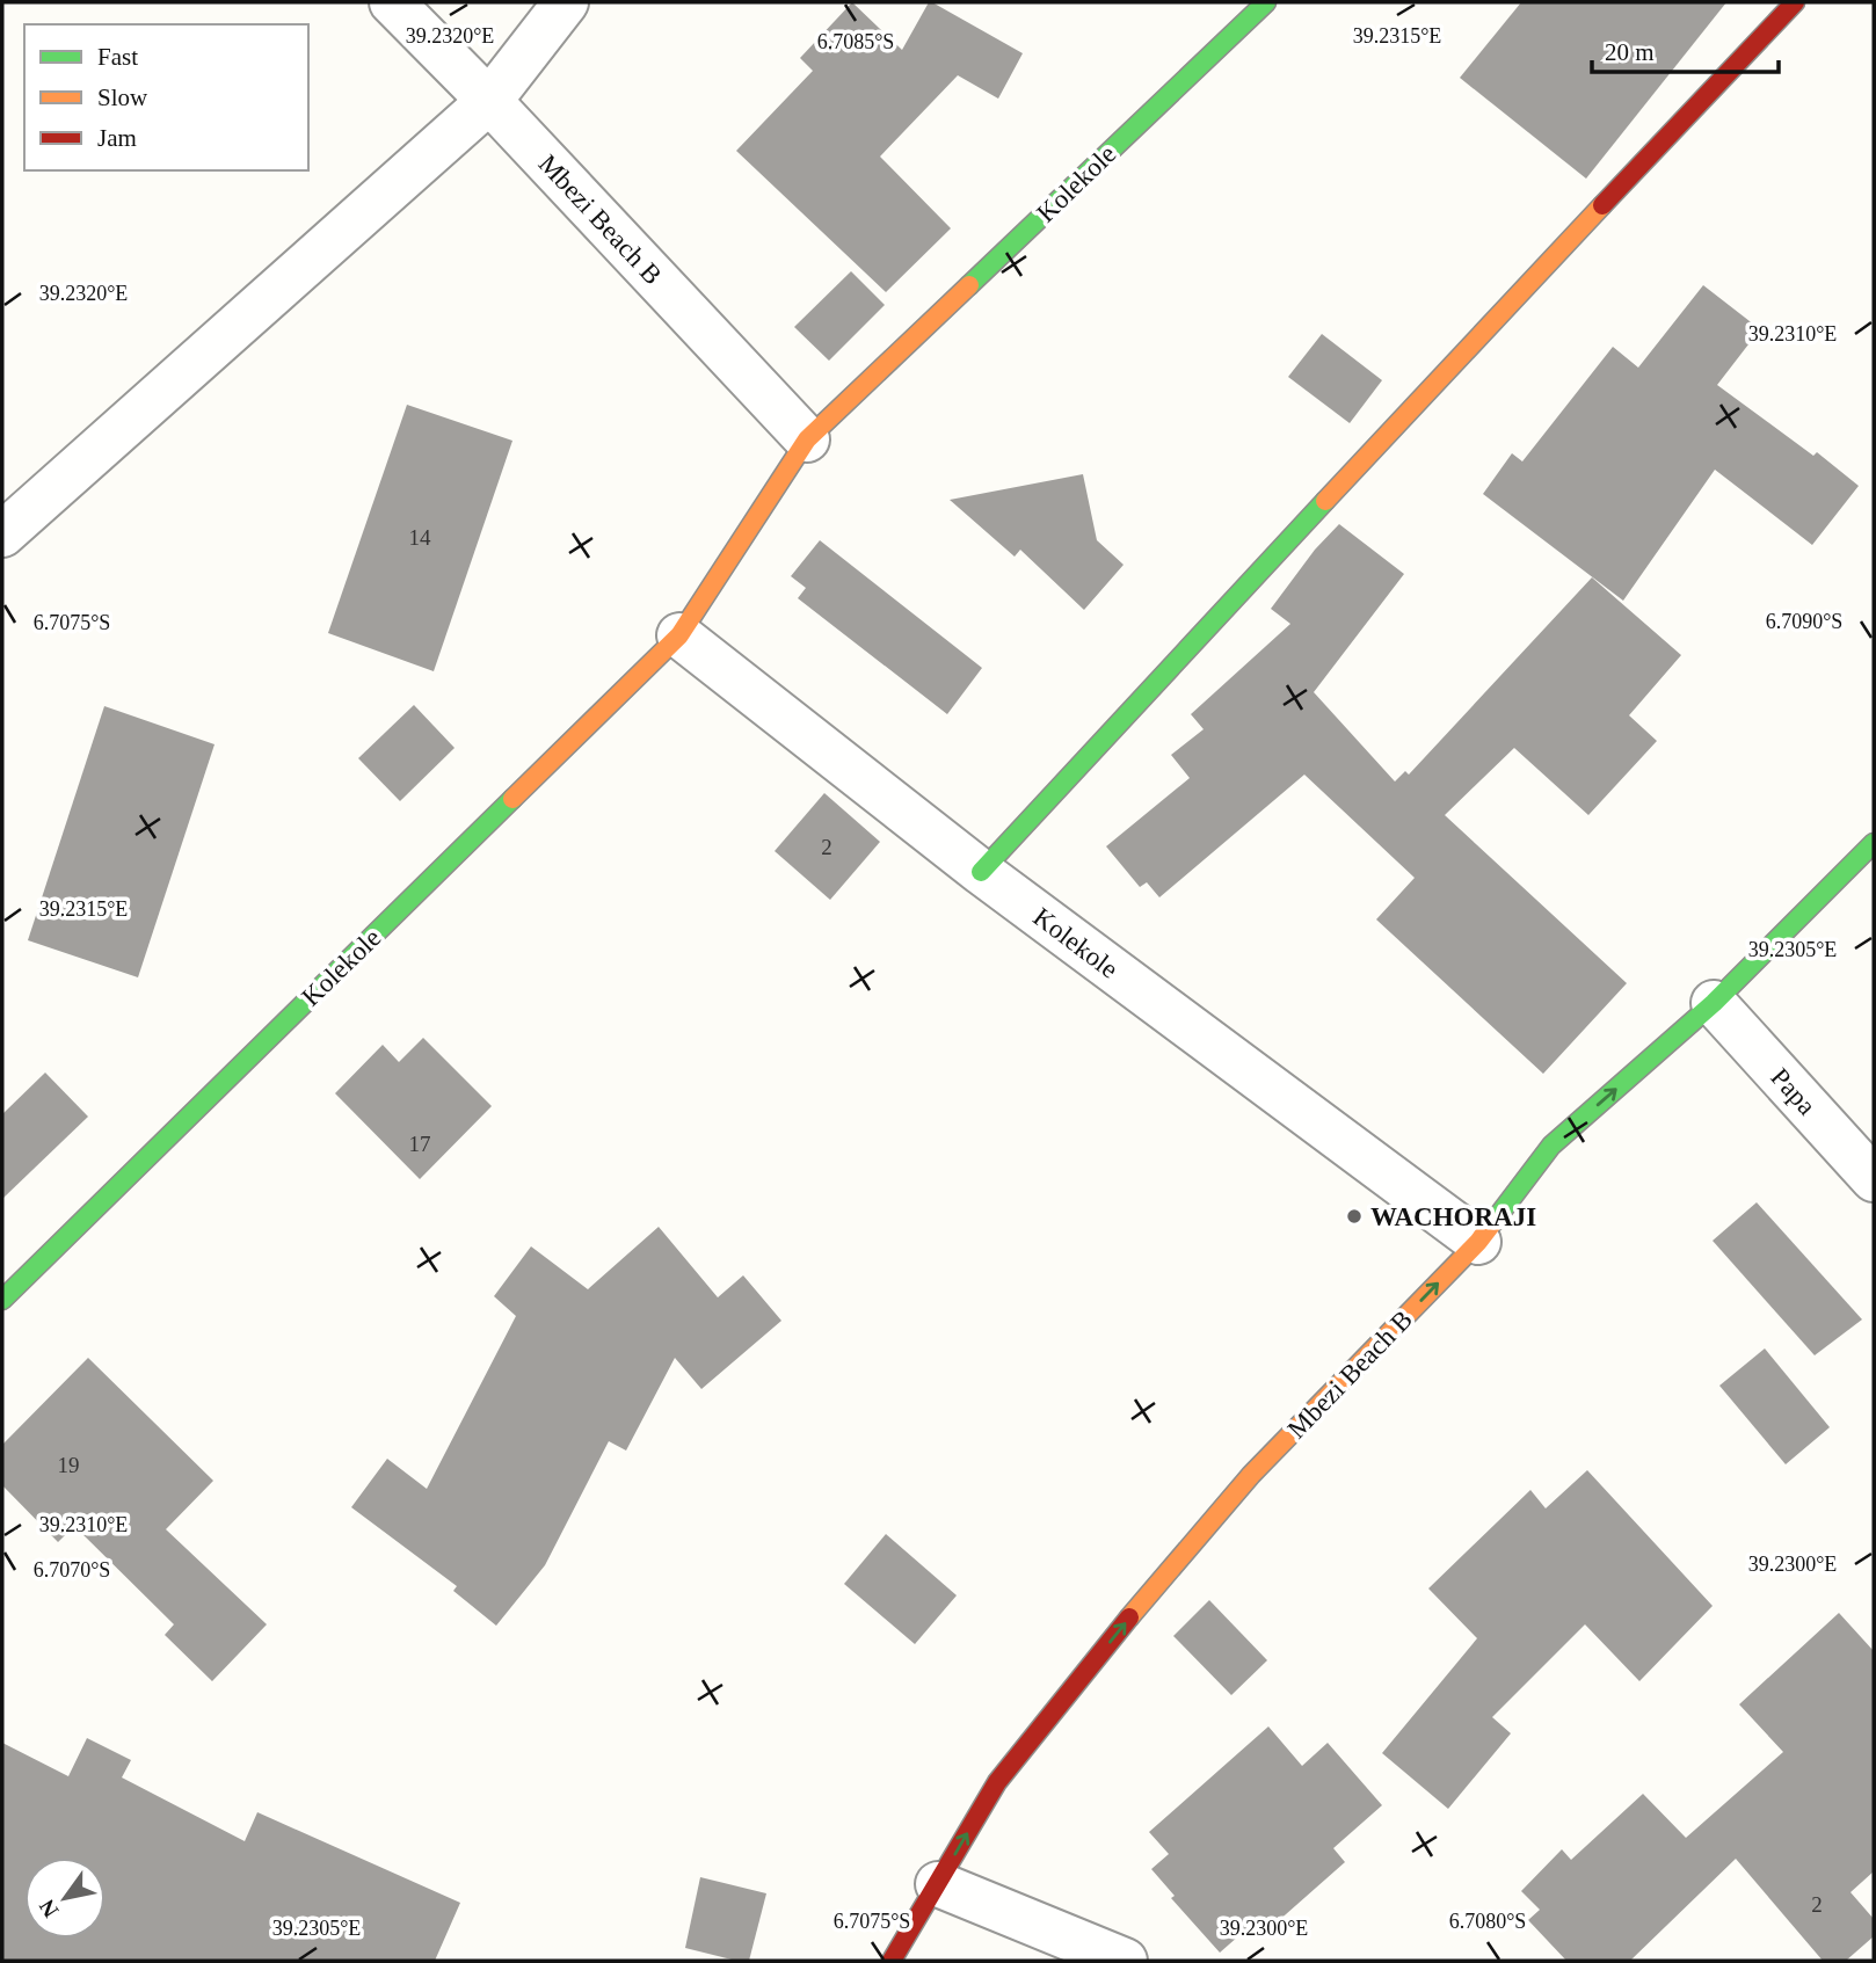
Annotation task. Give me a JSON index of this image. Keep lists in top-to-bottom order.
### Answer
{
  "streets": {
    "street": ["Kolekole", "Mbezi Beach B", "Papa"]
  },
  "crossings": [
    ["Kolekole", "Mbezi Beach B"],
    ["Mbezi Beach B", "Papa"]
  ],
  "one_way": ["Mbezi Beach B"],
  "places": ["WACHORAJI"],
  "house_numbers": [
    "14",
    "2",
    "17",
    "19",
    "2"
  ],
  "legend": ["Fast", "Slow", "Jam"],
  "scale_bar": "20 m",
  "north": "bottom left",
  "coordinates": [
    "39.2320°E",
    "39.2315°E",
    "6.7085°S",
    "39.2310°E",
    "6.7090°S",
    "6.7075°S",
    "39.2305°E",
    "39.2300°E",
    "6.7070°S",
    "6.7080°S"
  ]
}
